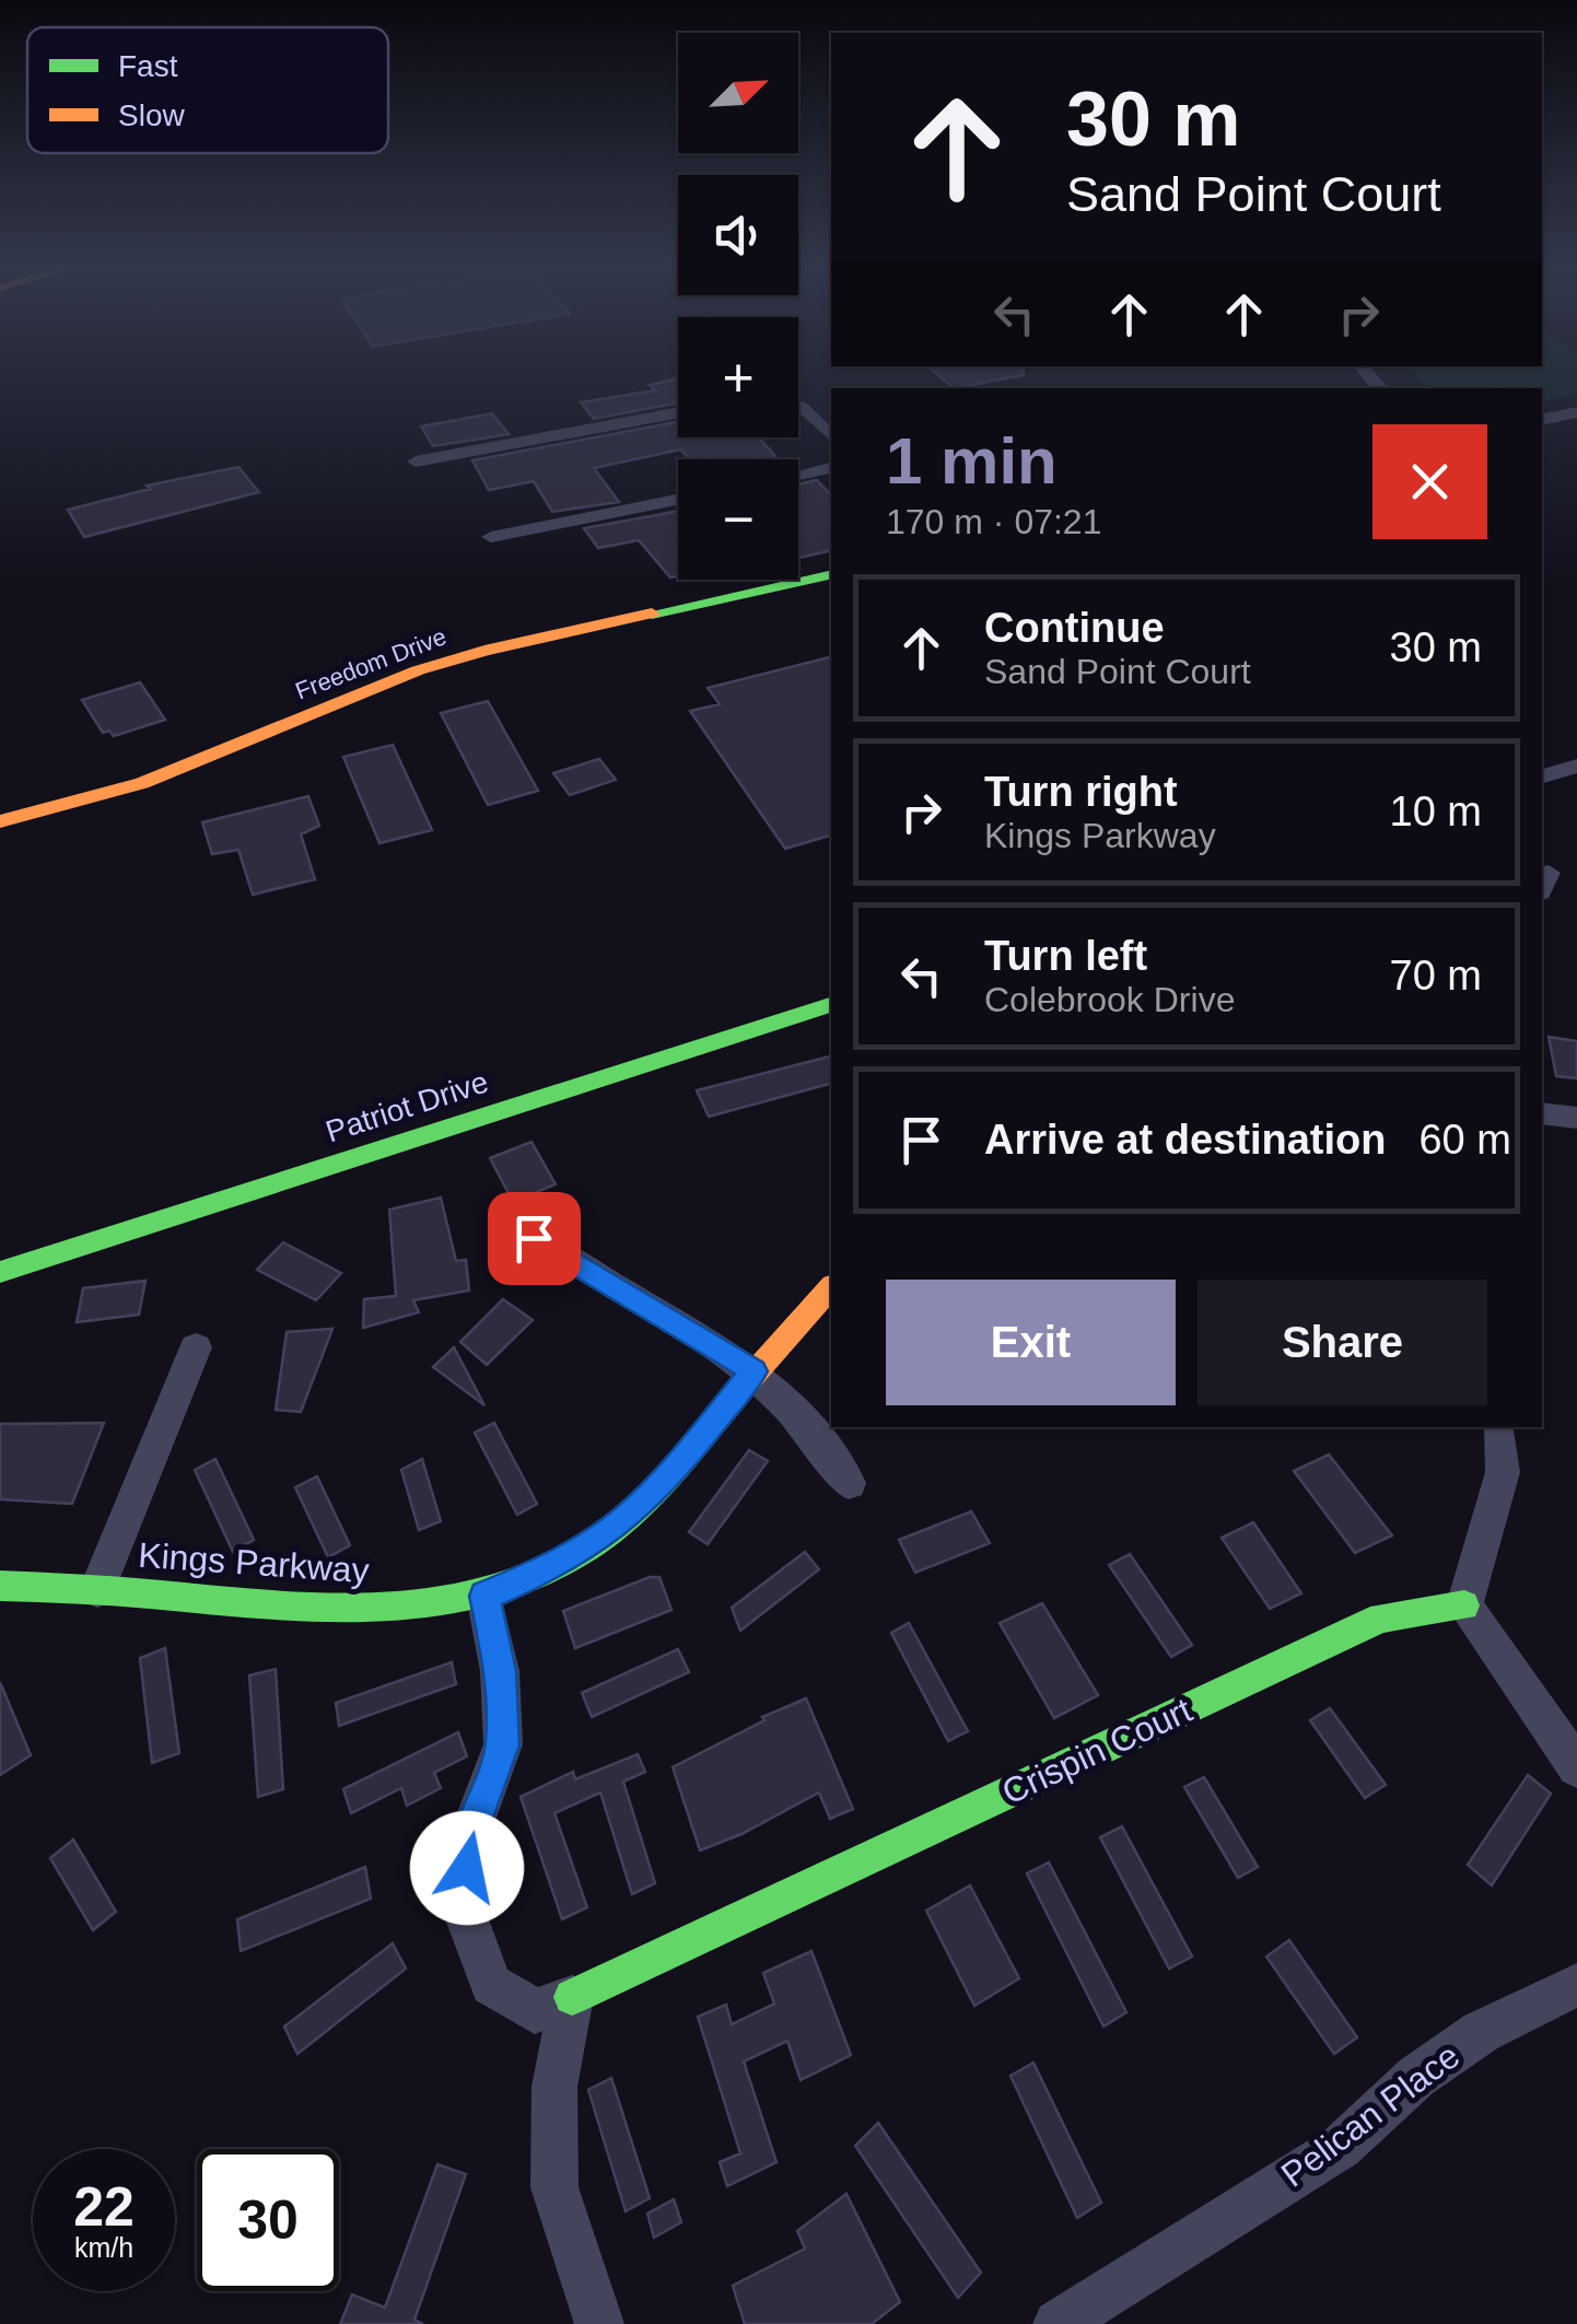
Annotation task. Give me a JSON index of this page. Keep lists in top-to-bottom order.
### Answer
{
  "streets": {
    "street": [
      "Freedom Drive",
      "Patriot Drive",
      "Kings Parkway",
      "Crispin Court",
      "Pelican Place"
    ]
  },
  "legend": ["Fast", "Slow"],
  "north": "top right",
  "page": {
    "map_buttons": ["+", "−"],
    "turn": ["30 m", "Sand Point Court"],
    "heading": ["1 min", "170 m · 07:21"],
    "list": [
      {
        "name": "Continue",
        "note": "Sand Point Court",
        "value": "30 m"
      },
      {
        "name": "Turn right",
        "note": "Kings Parkway",
        "value": "10 m"
      },
      {
        "name": "Turn left",
        "note": "Colebrook Drive",
        "value": "70 m"
      },
      {
        "name": "Arrive at destination",
        "value": "60 m"
      }
    ],
    "buttons": ["Exit", "Share"],
    "speed": "22 km/h",
    "limit": "30"
  }
}
